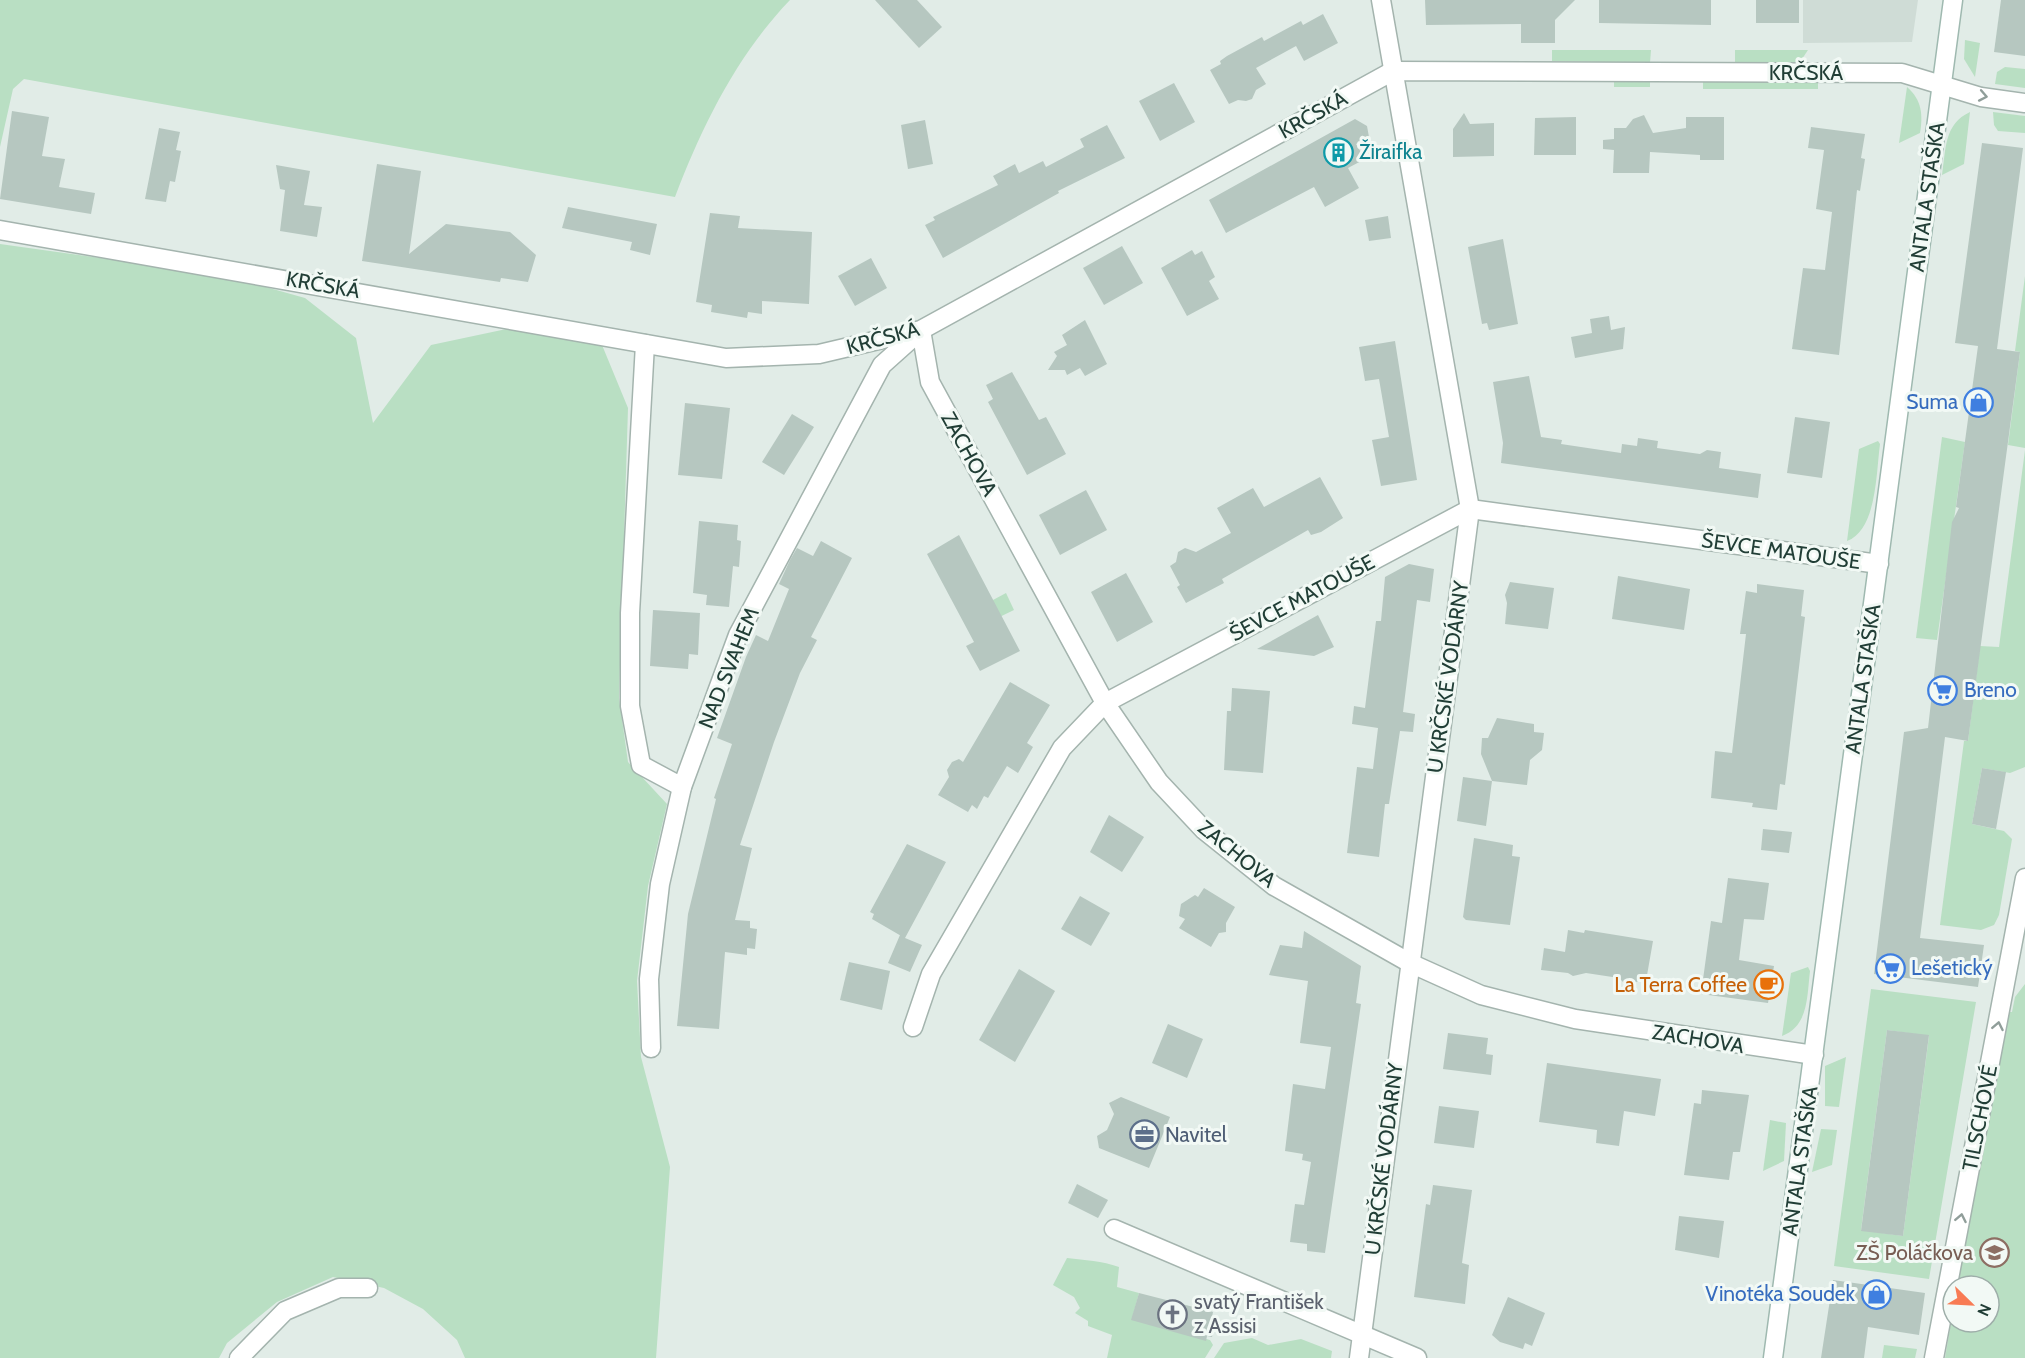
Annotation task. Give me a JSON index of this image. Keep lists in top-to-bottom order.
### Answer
{
  "streets": {
    "street": [
      "KRČSKÁ",
      "ANTALA STAŠKA",
      "ZACHOVA",
      "ŠEVCE MATOUŠE",
      "NAD SVAHEM",
      "U KRČSKÉ VODÁRNY",
      "TILSCHOVÉ"
    ]
  },
  "crossings": [
    ["KRČSKÁ", "ANTALA STAŠKA"],
    ["KRČSKÁ", "ZACHOVA"],
    ["KRČSKÁ", "NAD SVAHEM"],
    ["KRČSKÁ", "U KRČSKÉ VODÁRNY"],
    ["ANTALA STAŠKA", "ZACHOVA"],
    ["ANTALA STAŠKA", "ŠEVCE MATOUŠE"],
    ["ZACHOVA", "ŠEVCE MATOUŠE"],
    ["ZACHOVA", "NAD SVAHEM"],
    ["ZACHOVA", "U KRČSKÉ VODÁRNY"],
    ["ŠEVCE MATOUŠE", "U KRČSKÉ VODÁRNY"]
  ],
  "one_way": ["TILSCHOVÉ"],
  "places": {
    "building": ["Žiraifka"],
    "shop": ["Suma", "Vinotéka Soudek"],
    "supermarket": ["Breno", "Lešetický"],
    "cafe": ["La Terra Coffee"],
    "office": ["Navitel"],
    "school or university": ["ZŠ Poláčkova"],
    "church": ["svatý František z Assisi"]
  },
  "north": "bottom right"
}
